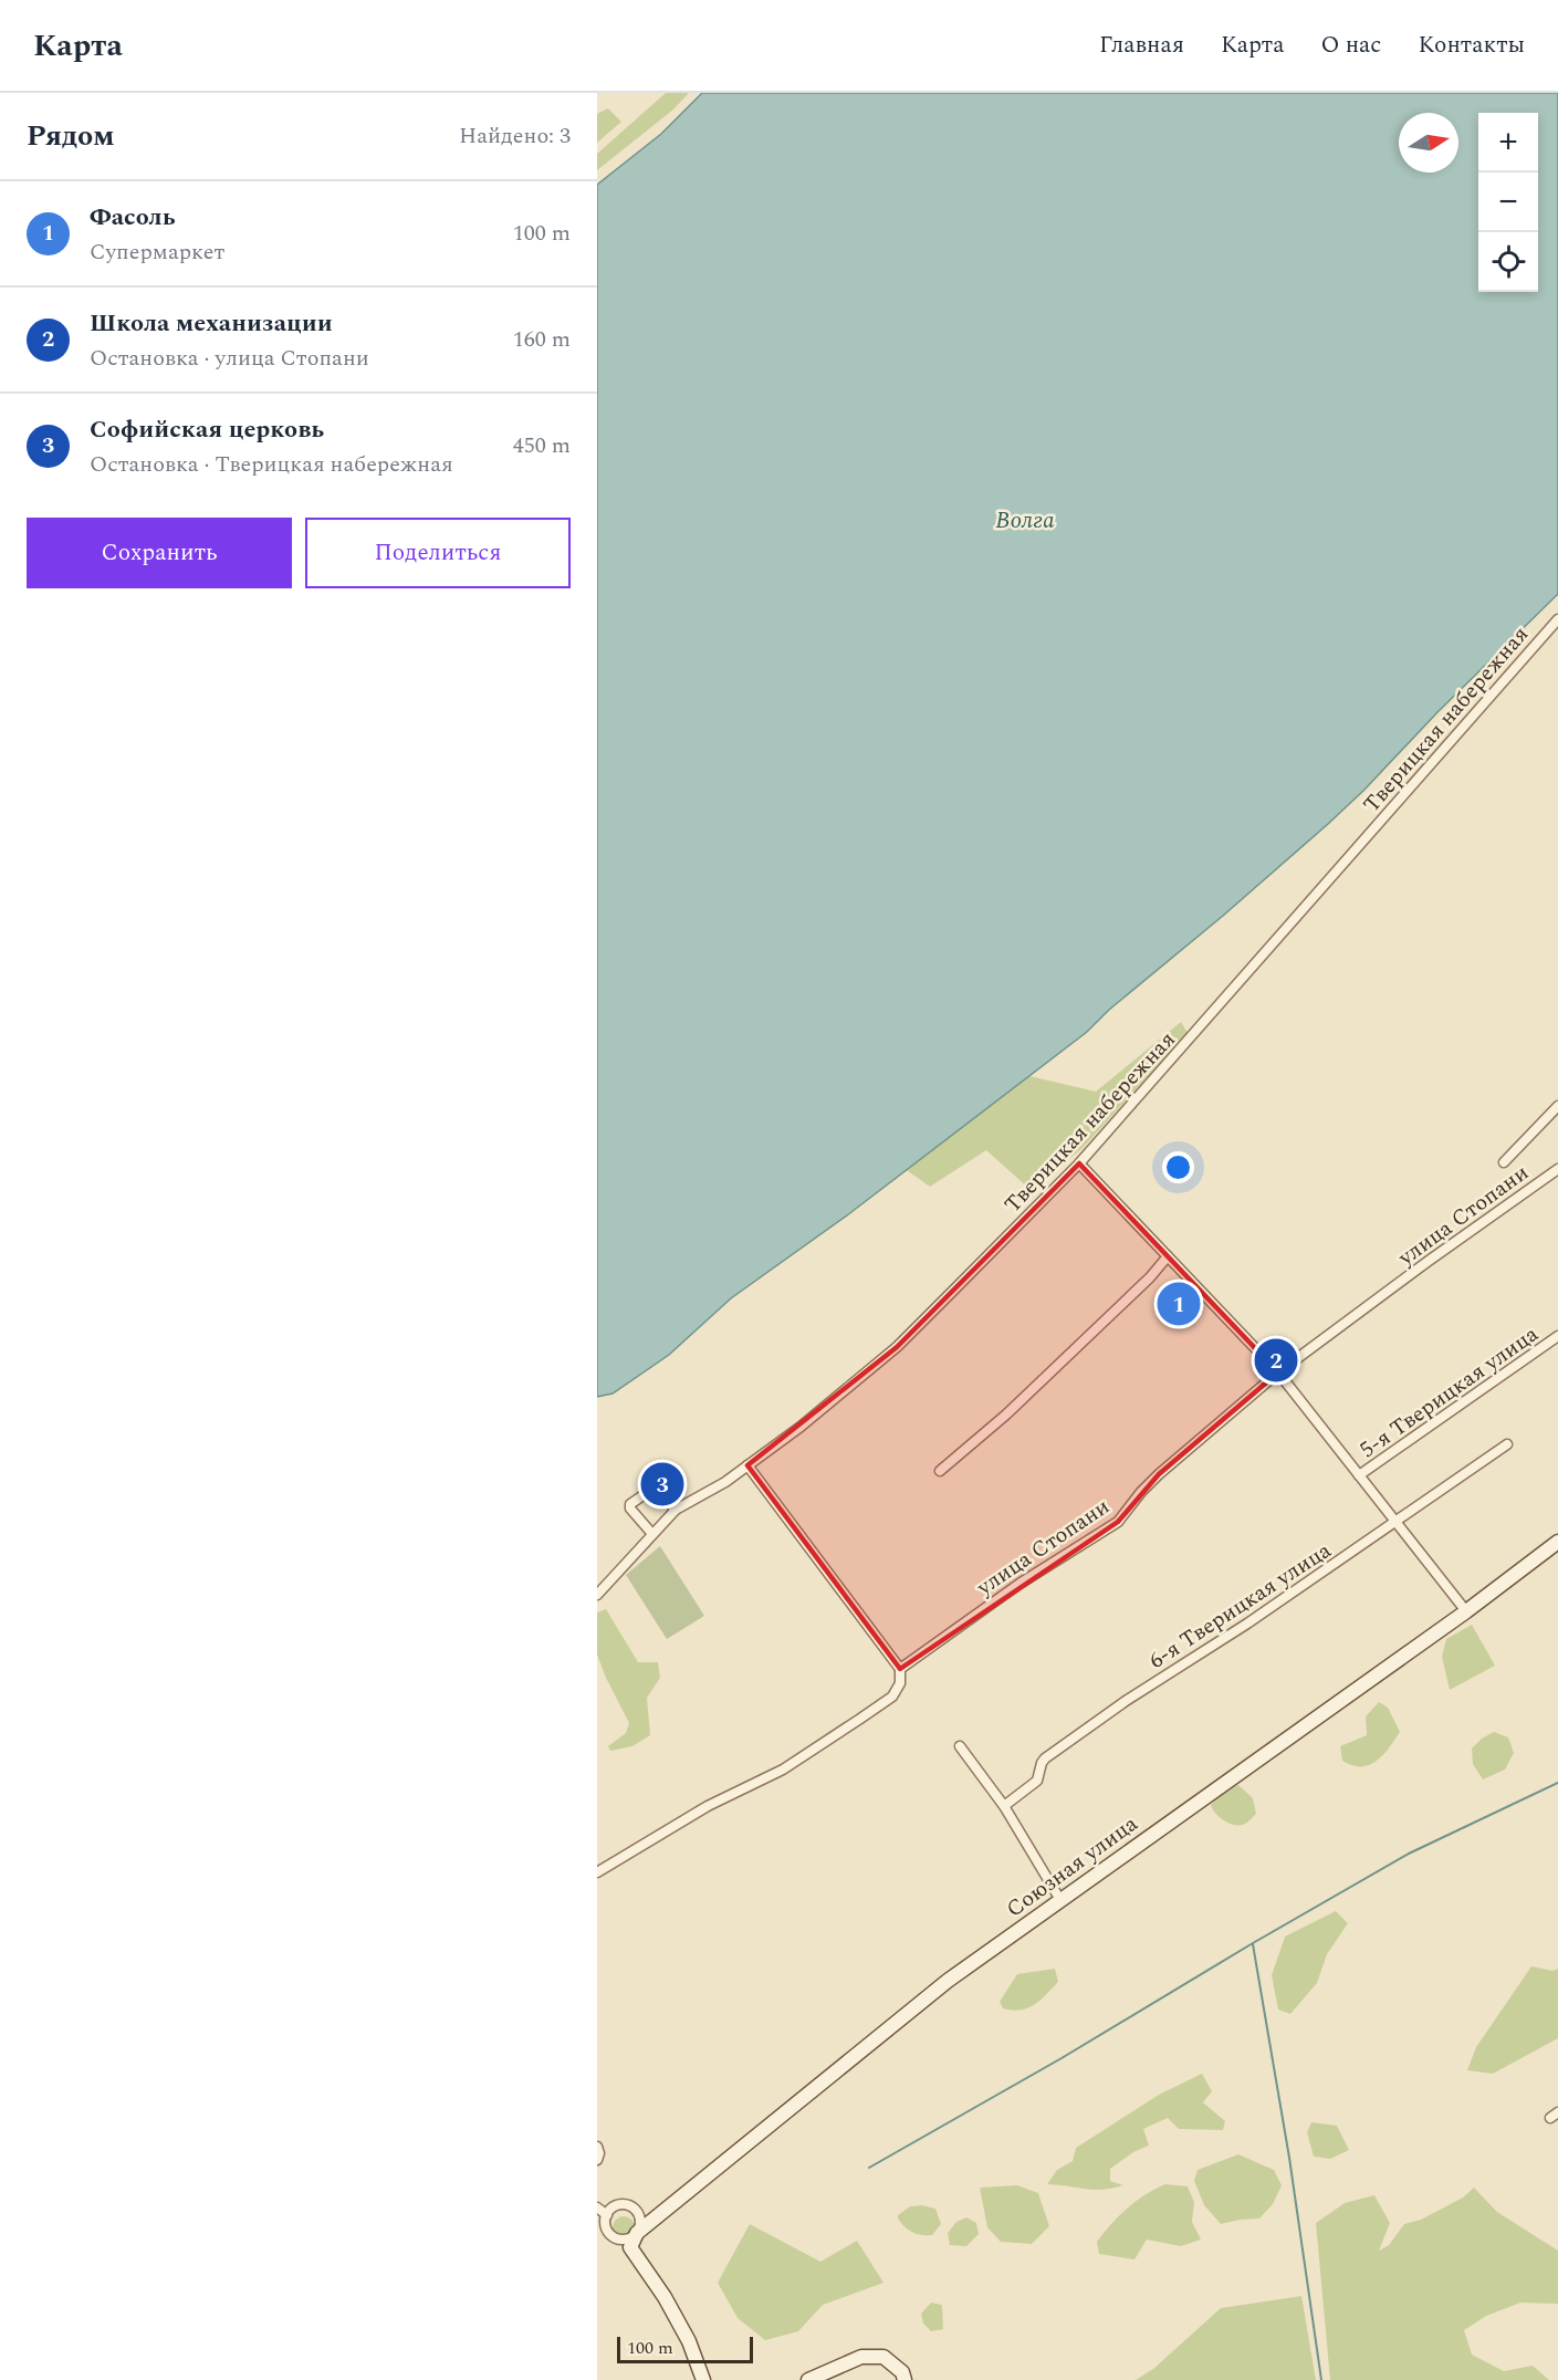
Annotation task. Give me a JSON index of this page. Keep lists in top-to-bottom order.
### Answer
{
  "streets": {
    "street": [
      "Тверицкая набережная",
      "улица Стопани",
      "5-я Тверицкая улица",
      "6-я Тверицкая улица",
      "Союзная улица"
    ]
  },
  "water": ["Волга"],
  "scale_bar": "100 m",
  "north": "right",
  "page": {
    "header": "Карта",
    "nav": [
      "Главная",
      "Карта",
      "О нас",
      "Контакты"
    ],
    "heading": ["Рядом", "Найдено: 3"],
    "map_buttons": ["+", "−"],
    "list": [
      {
        "mark": "1",
        "name": "Фасоль",
        "note": "Супермаркет",
        "value": "100 m"
      },
      {
        "mark": "2",
        "name": "Школа механизации",
        "note": "Остановка · улица Стопани",
        "value": "160 m"
      },
      {
        "mark": "3",
        "name": "Софийская церковь",
        "note": "Остановка · Тверицкая набережная",
        "value": "450 m"
      }
    ],
    "buttons": ["Сохранить", "Поделиться"],
    "pins": ["1", "2", "3"],
    "scale": "100 m"
  }
}
